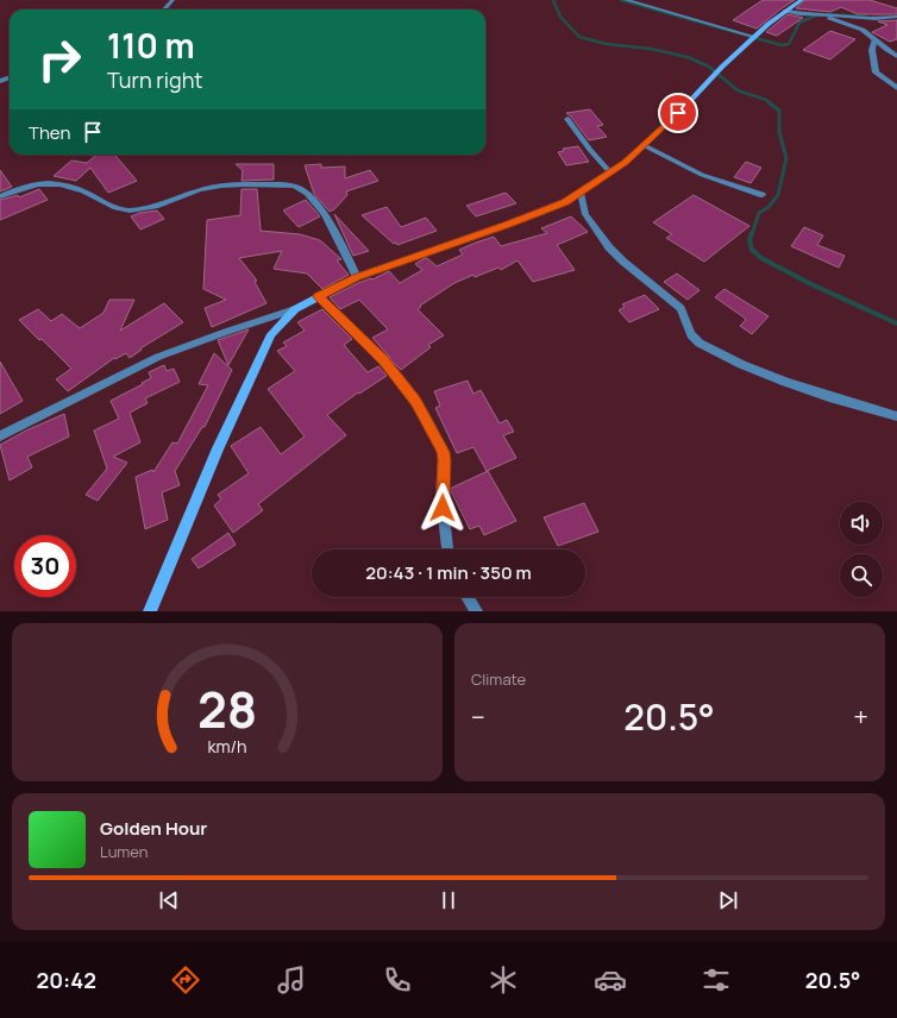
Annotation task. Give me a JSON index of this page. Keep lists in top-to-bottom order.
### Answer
{
  "page": {
    "turn": ["110 m", "Turn right"],
    "then": "Then",
    "limit": "30",
    "trip": "20:43 · 1 min · 350 m",
    "tile": "Climate",
    "heat": ["−", "20.5°", "+"],
    "song": ["Golden Hour", "Lumen"],
    "tabs": ["20:42", "20.5°"],
    "gauge": ["28", "km/h"]
  }
}
